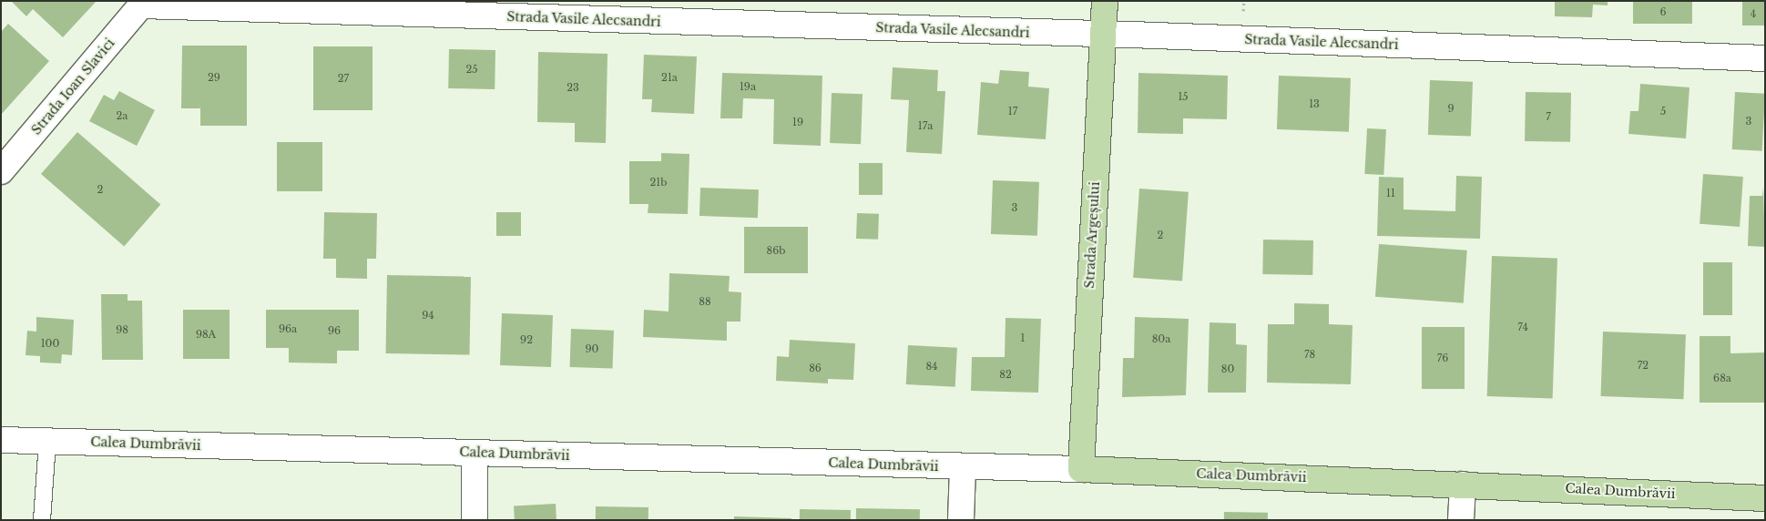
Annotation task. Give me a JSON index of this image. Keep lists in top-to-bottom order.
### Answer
{
  "streets": {
    "main road": ["Strada Argeșului", "Calea Dumbrăvii"],
    "street": ["Strada Vasile Alecsandri", "Strada Ioan Slavici"]
  },
  "crossings": [
    ["Strada Vasile Alecsandri", "Strada Ioan Slavici"],
    ["Strada Vasile Alecsandri", "Strada Argeșului"],
    ["Strada Argeșului", "Calea Dumbrăvii"]
  ],
  "house_numbers": [
    "6",
    "4",
    "25",
    "29",
    "21a",
    "27",
    "19a",
    "23",
    "15",
    "13",
    "9",
    "17",
    "5",
    "2a",
    "7",
    "3",
    "19",
    "17a",
    "21b",
    "2",
    "11",
    "3",
    "2",
    "86b",
    "88",
    "94",
    "74",
    "96a",
    "98",
    "96",
    "98A",
    "1",
    "80a",
    "92",
    "100",
    "90",
    "78",
    "76",
    "72",
    "84",
    "86",
    "80",
    "82",
    "68a"
  ]
}
